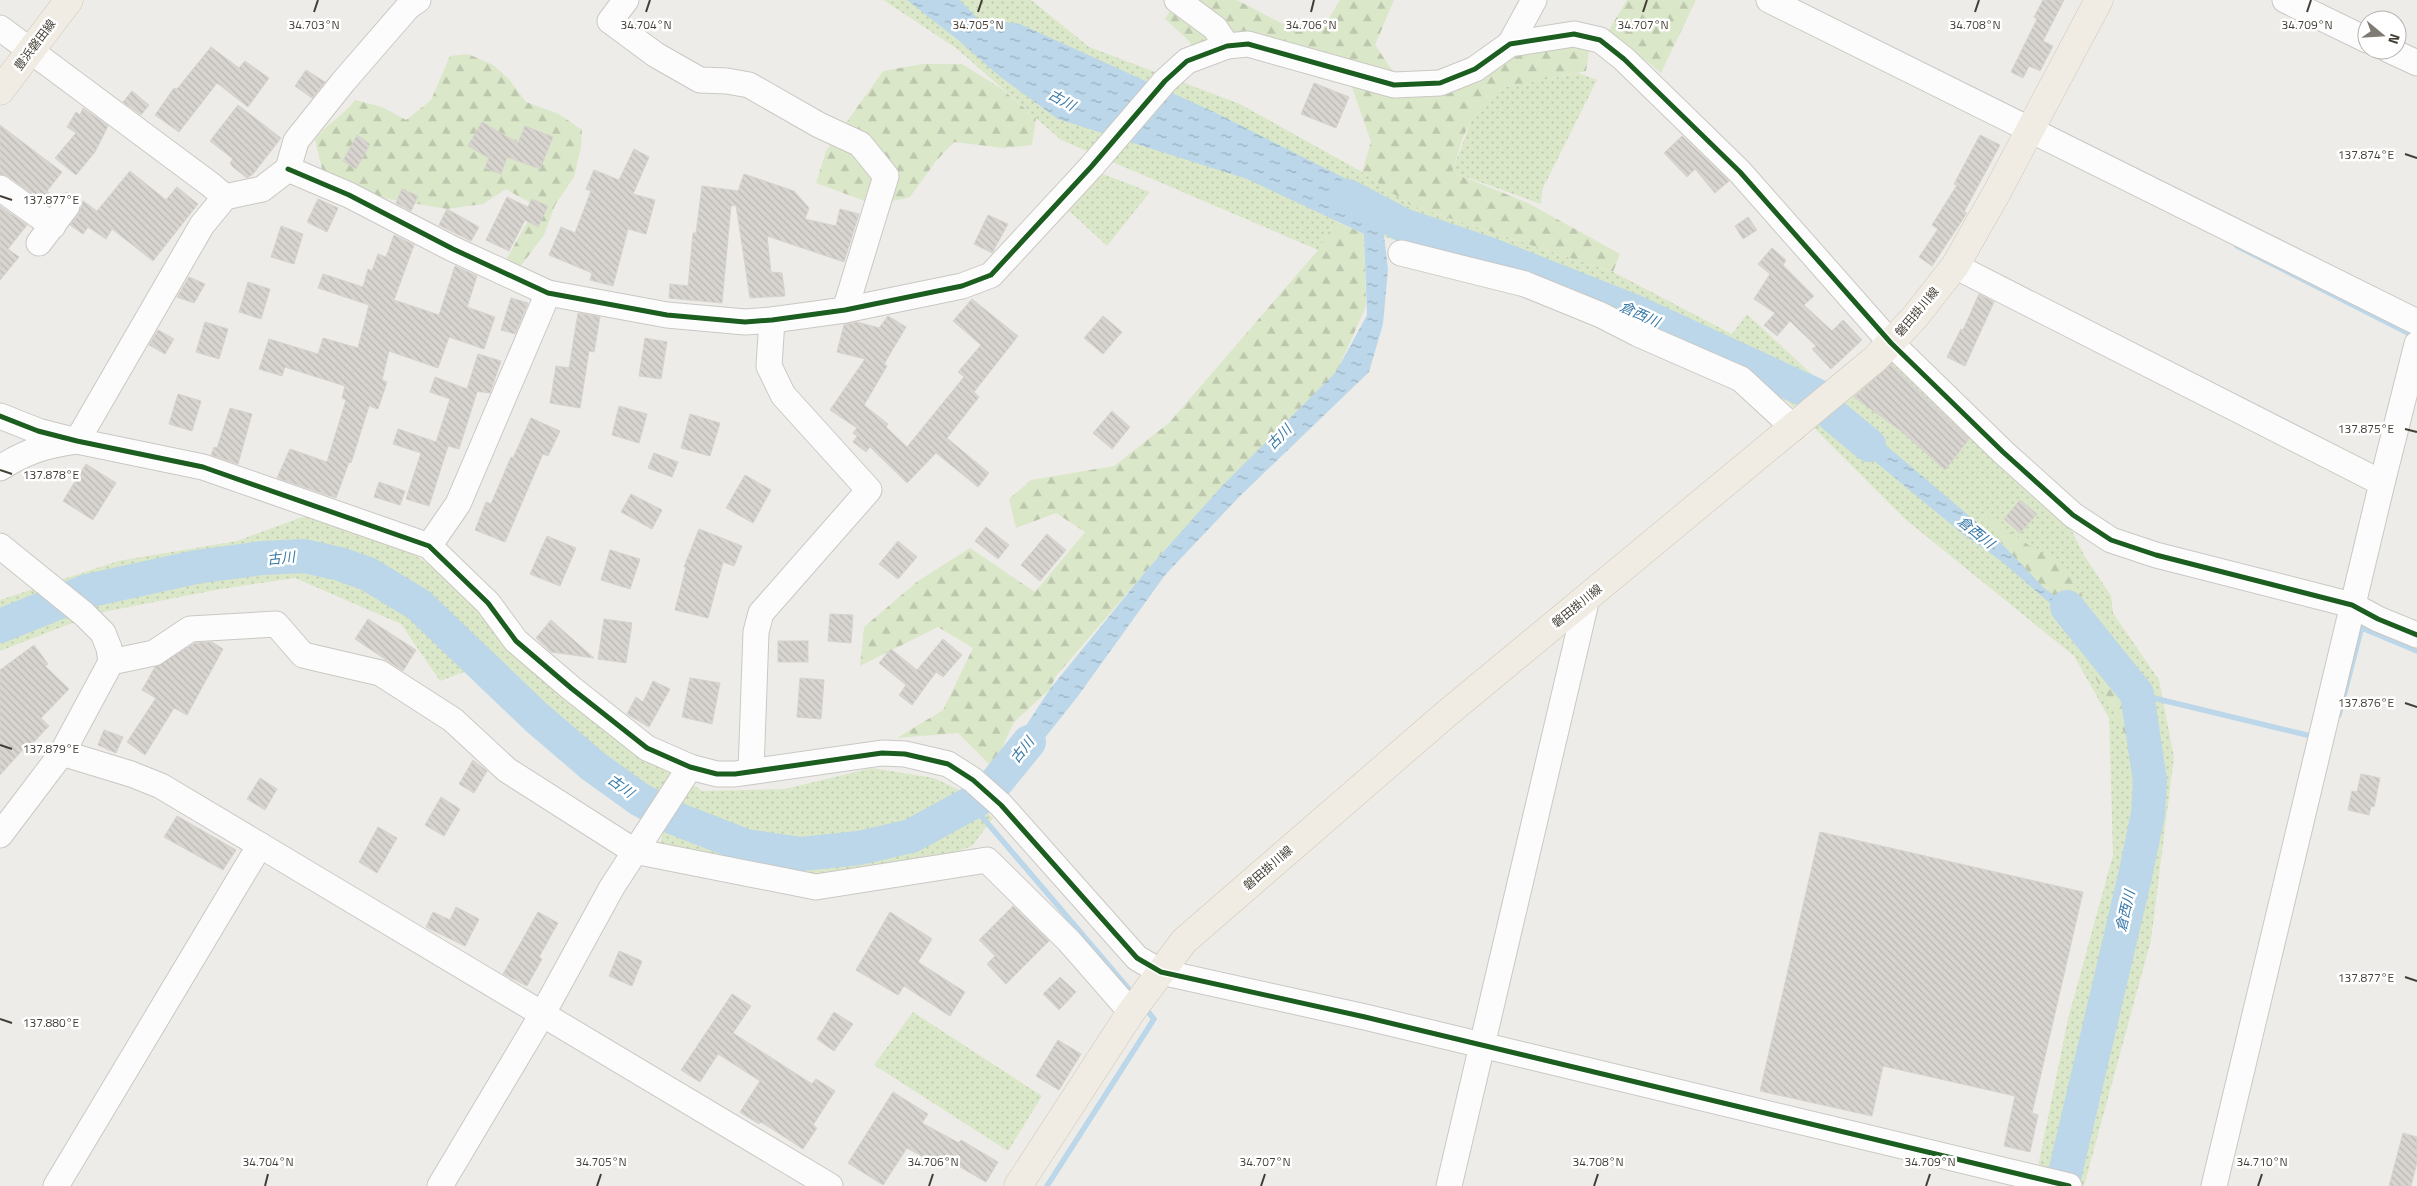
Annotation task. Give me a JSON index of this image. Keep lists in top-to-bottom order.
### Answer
{
  "streets": {
    "main road": ["豊浜磐田線", "磐田掛川線"]
  },
  "water": ["古川", "倉西川"],
  "north": "right",
  "coordinates": [
    "34.703°N",
    "34.704°N",
    "34.705°N",
    "34.706°N",
    "34.707°N",
    "34.708°N",
    "34.709°N",
    "137.874°E",
    "137.877°E",
    "137.875°E",
    "137.878°E",
    "137.876°E",
    "137.879°E",
    "137.880°E",
    "34.710°N"
  ]
}
